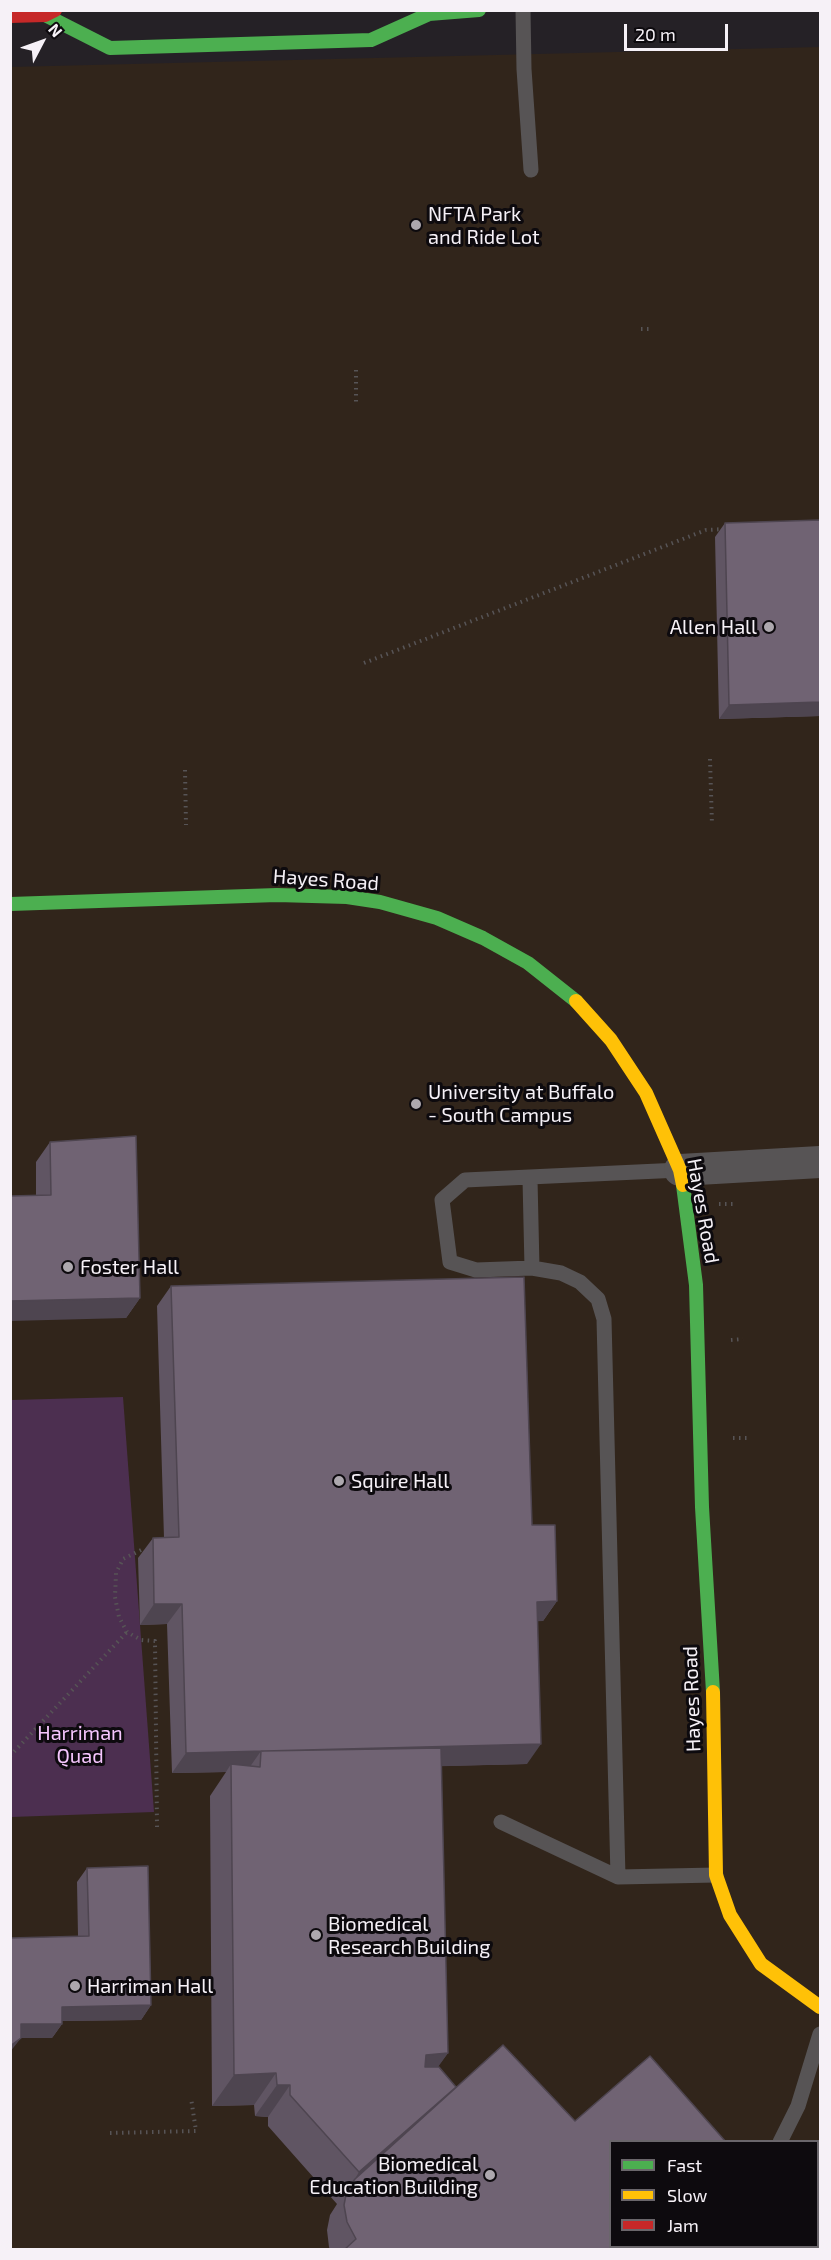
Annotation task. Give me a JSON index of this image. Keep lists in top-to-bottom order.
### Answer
{
  "streets": {
    "street": ["Hayes Road"]
  },
  "parks": ["Harriman Quad"],
  "places": [
    "NFTA Park and Ride Lot",
    "Allen Hall",
    "University at Buffalo - South Campus",
    "Foster Hall",
    "Squire Hall",
    "Biomedical Research Building",
    "Harriman Hall",
    "Biomedical Education Building"
  ],
  "legend": ["Fast", "Slow", "Jam"],
  "scale_bar": "20 m",
  "north": "top right"
}
